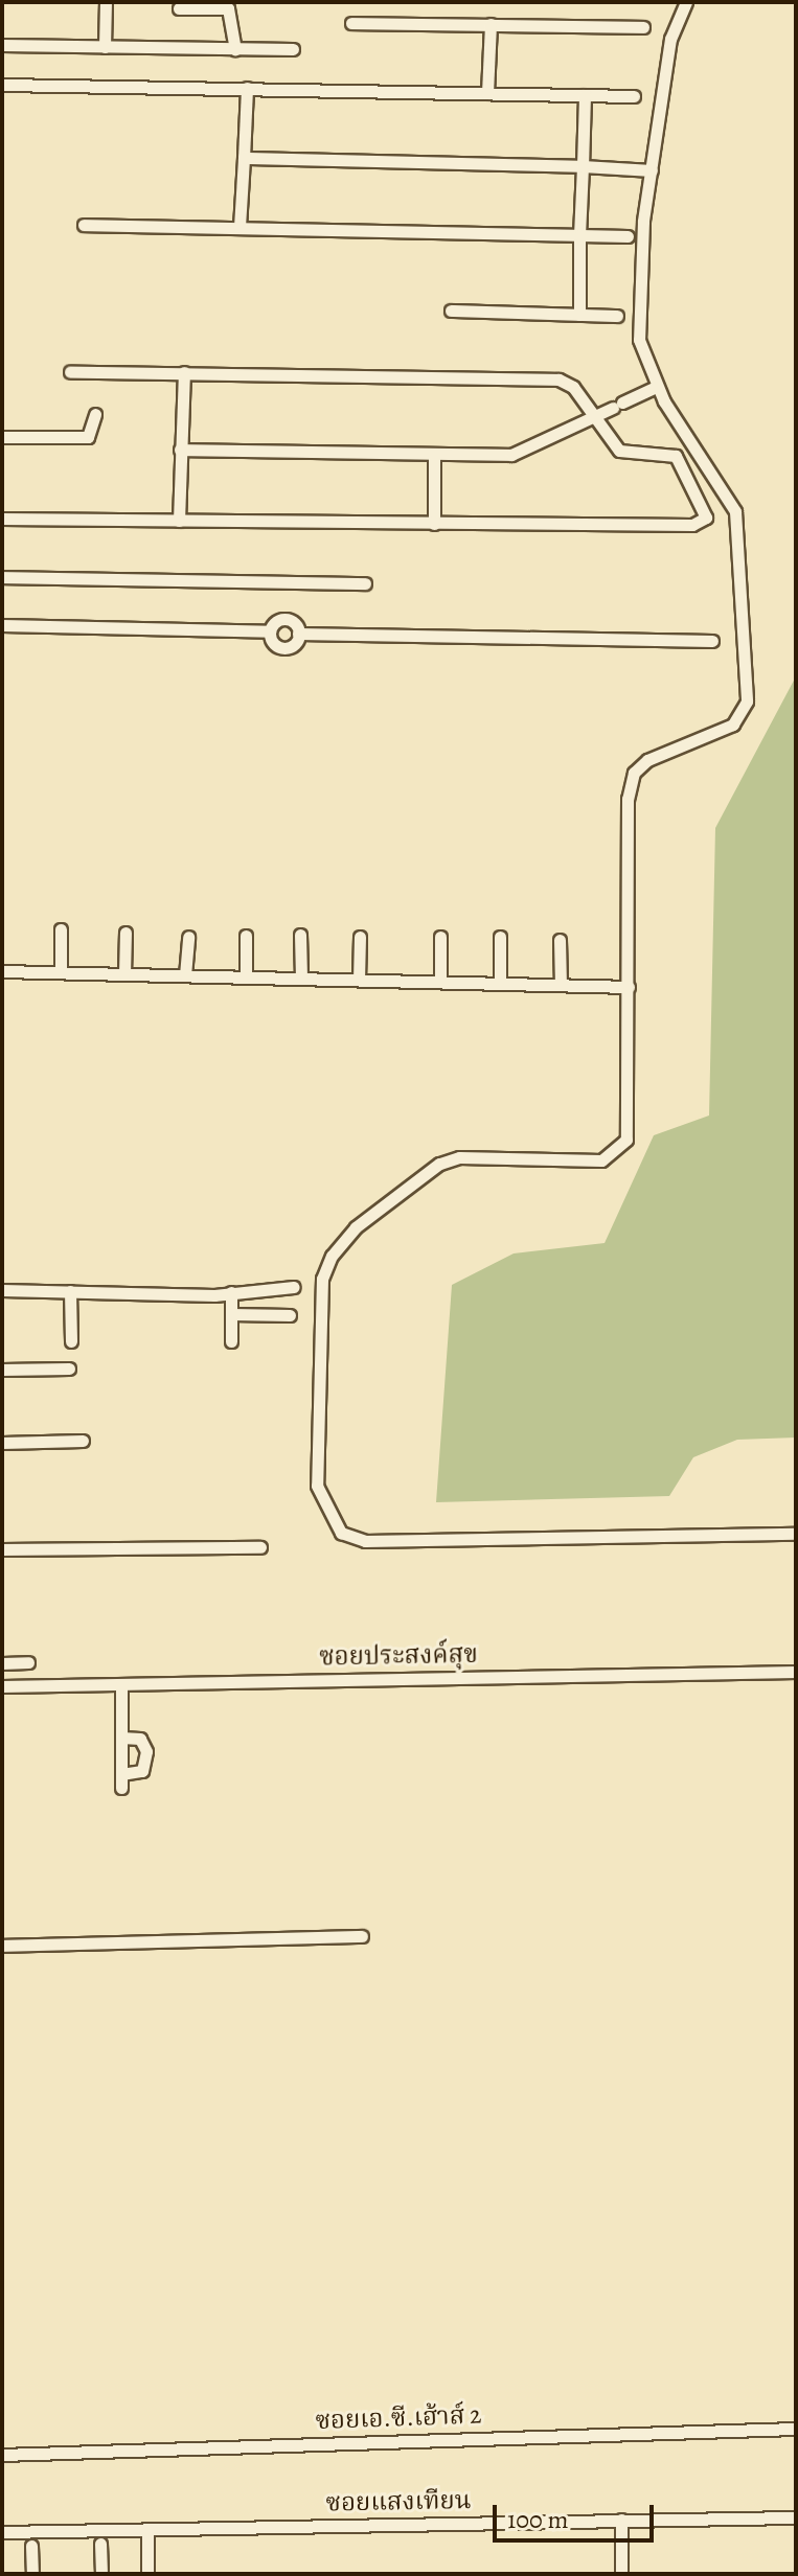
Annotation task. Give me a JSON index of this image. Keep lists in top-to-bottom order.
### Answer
{
  "streets": {
    "street": ["ซอยประสงค์สุข", "ซอยเอ.ซี.เฮ้าส์ 2", "ซอยแสงเทียน"]
  },
  "scale_bar": "100 m"
}
